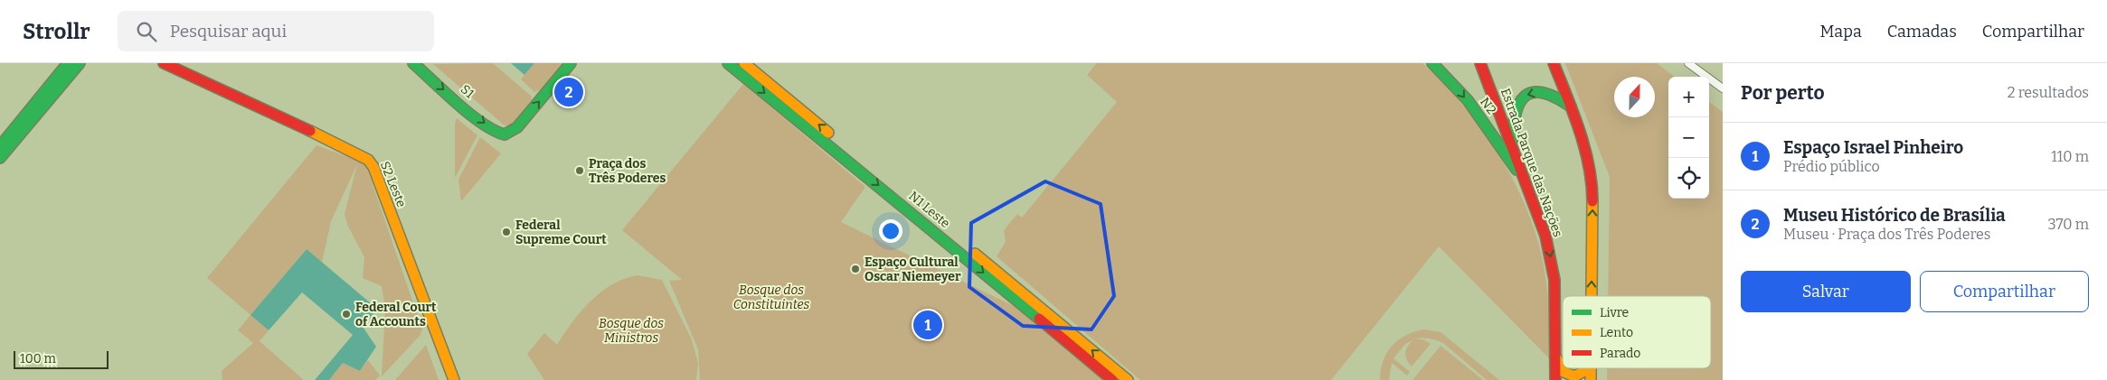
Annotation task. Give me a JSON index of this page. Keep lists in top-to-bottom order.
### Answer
{
  "streets": {
    "main road": [
      "S1",
      "N2",
      "Estrada Parque das Nações",
      "S2 Leste",
      "N1 Leste"
    ]
  },
  "crossings": [
    ["N2", "Estrada Parque das Nações"]
  ],
  "one_way": ["N2"],
  "parks": ["Bosque dos Constituintes", "Bosque dos Ministros"],
  "places": [
    "Praça dos Três Poderes",
    "Federal Supreme Court",
    "Espaço Cultural Oscar Niemeyer",
    "Federal Court of Accounts"
  ],
  "legend": ["Livre", "Lento", "Parado"],
  "scale_bar": "100 m",
  "north": "top",
  "page": {
    "header": "Strollr",
    "search": "Pesquisar aqui",
    "nav": ["Mapa", "Camadas", "Compartilhar"],
    "heading": ["Por perto", "2 resultados"],
    "pins": ["2", "1"],
    "map_buttons": ["+", "−"],
    "list": [
      {
        "mark": "1",
        "name": "Espaço Israel Pinheiro",
        "note": "Prédio público",
        "value": "110 m"
      },
      {
        "mark": "2",
        "name": "Museu Histórico de Brasília",
        "note": "Museu · Praça dos Três Poderes",
        "value": "370 m"
      }
    ],
    "buttons": ["Salvar", "Compartilhar"],
    "scale": "100 m"
  }
}
